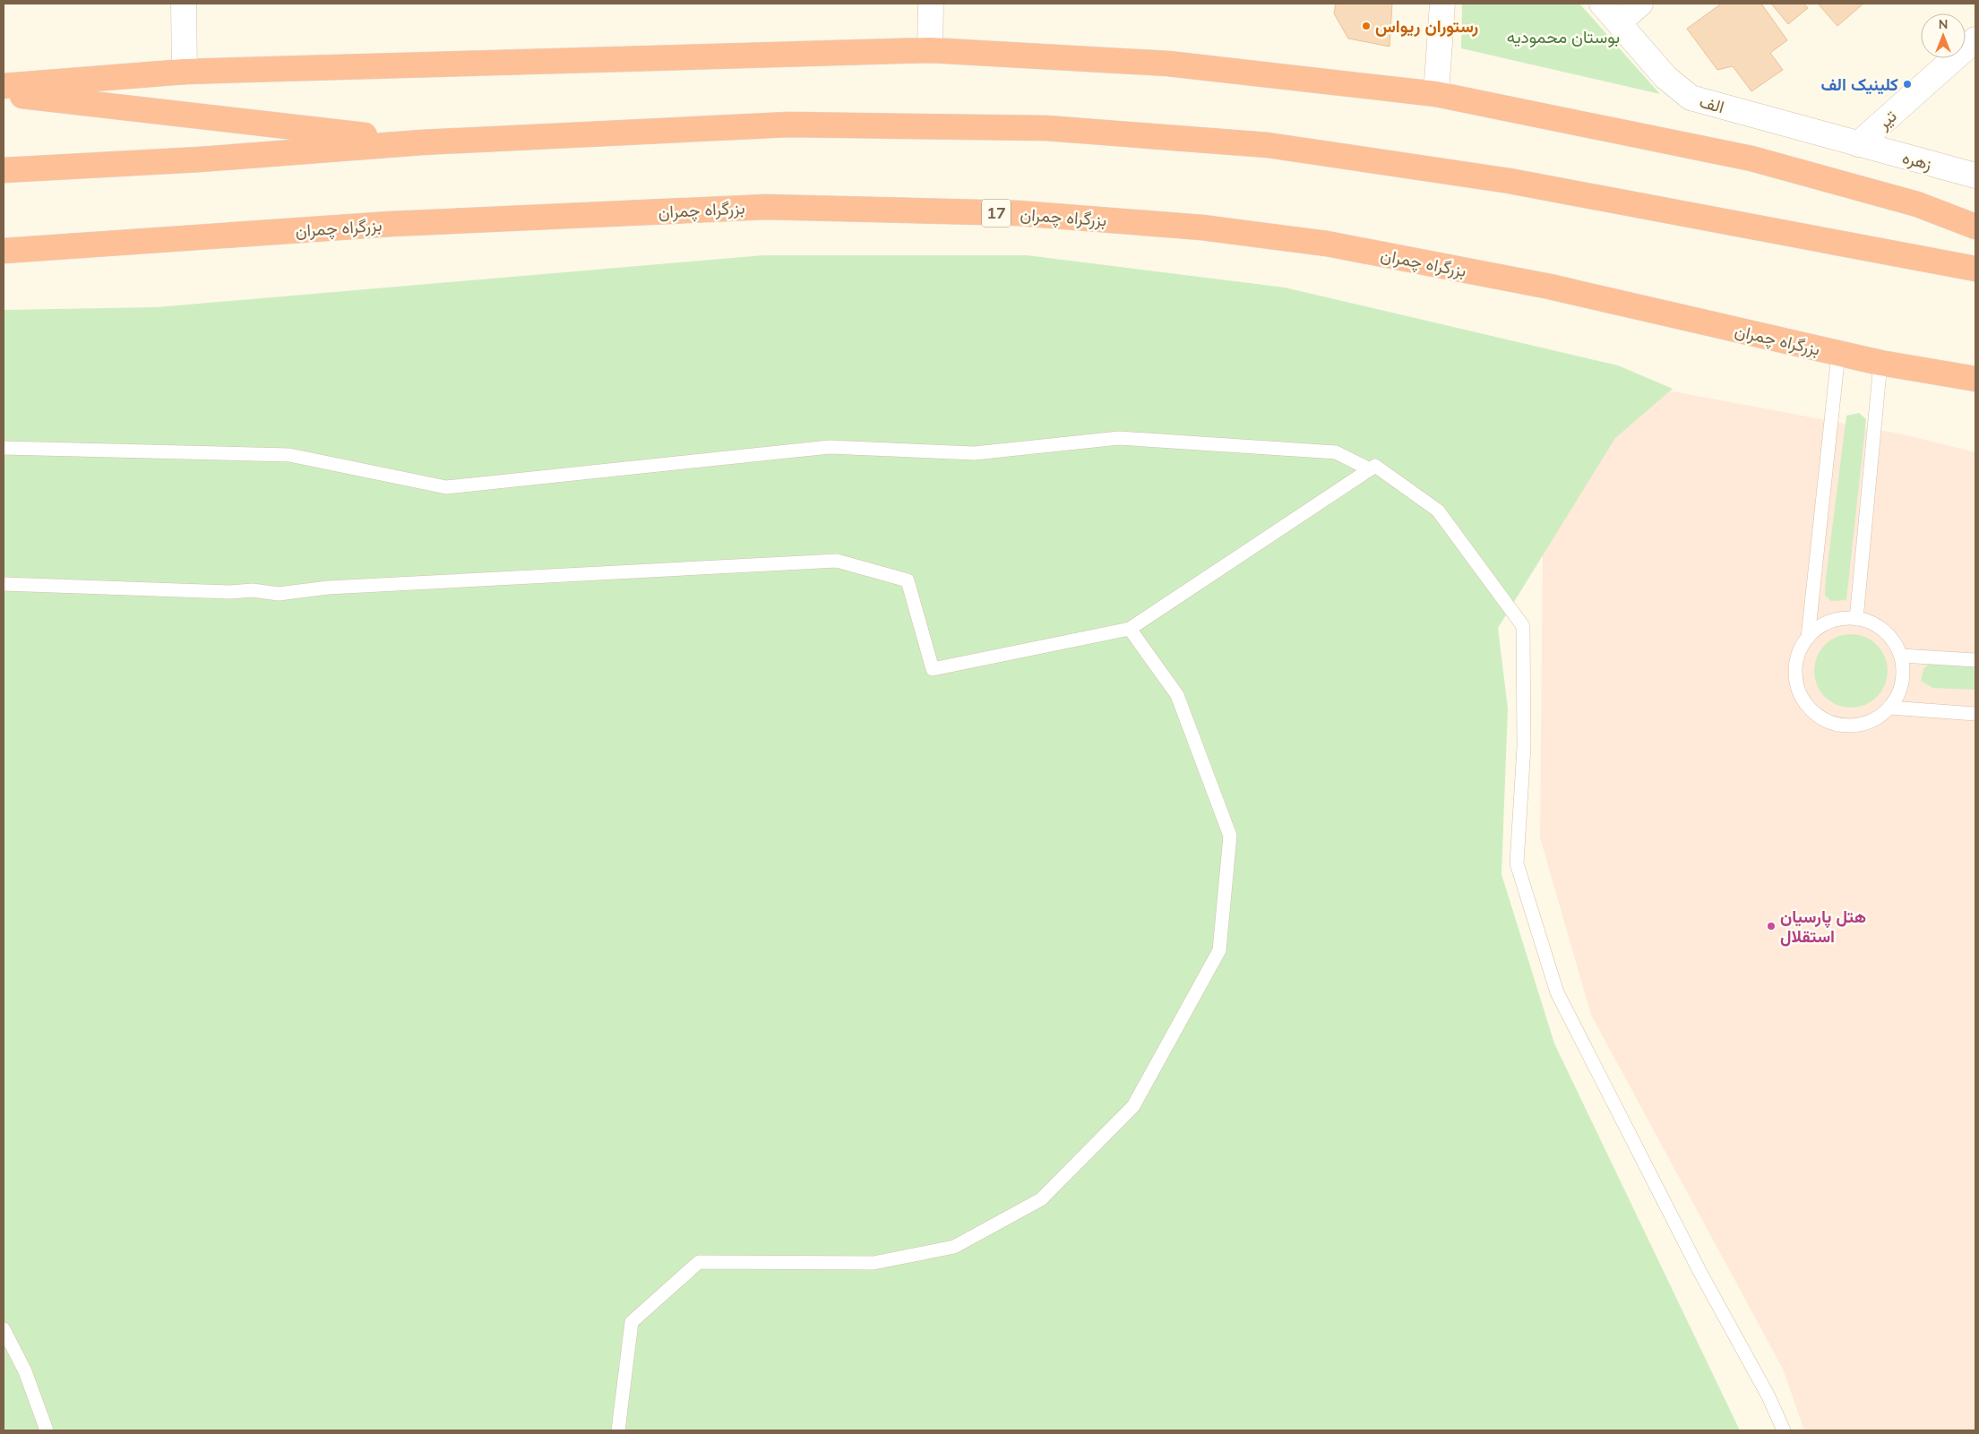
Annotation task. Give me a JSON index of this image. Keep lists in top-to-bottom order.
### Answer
{
  "streets": {
    "highway": ["بزرگراه چمران", "17"],
    "street": ["الف", "تیر", "زهره"]
  },
  "crossings": [
    ["الف", "تیر"],
    ["الف", "زهره"],
    ["تیر", "زهره"]
  ],
  "parks": ["بوستان محمودیه"],
  "places": ["رستوران ریواس", "کلینیک الف", "هتل پارسیان استقلال"],
  "north": "top"
}
